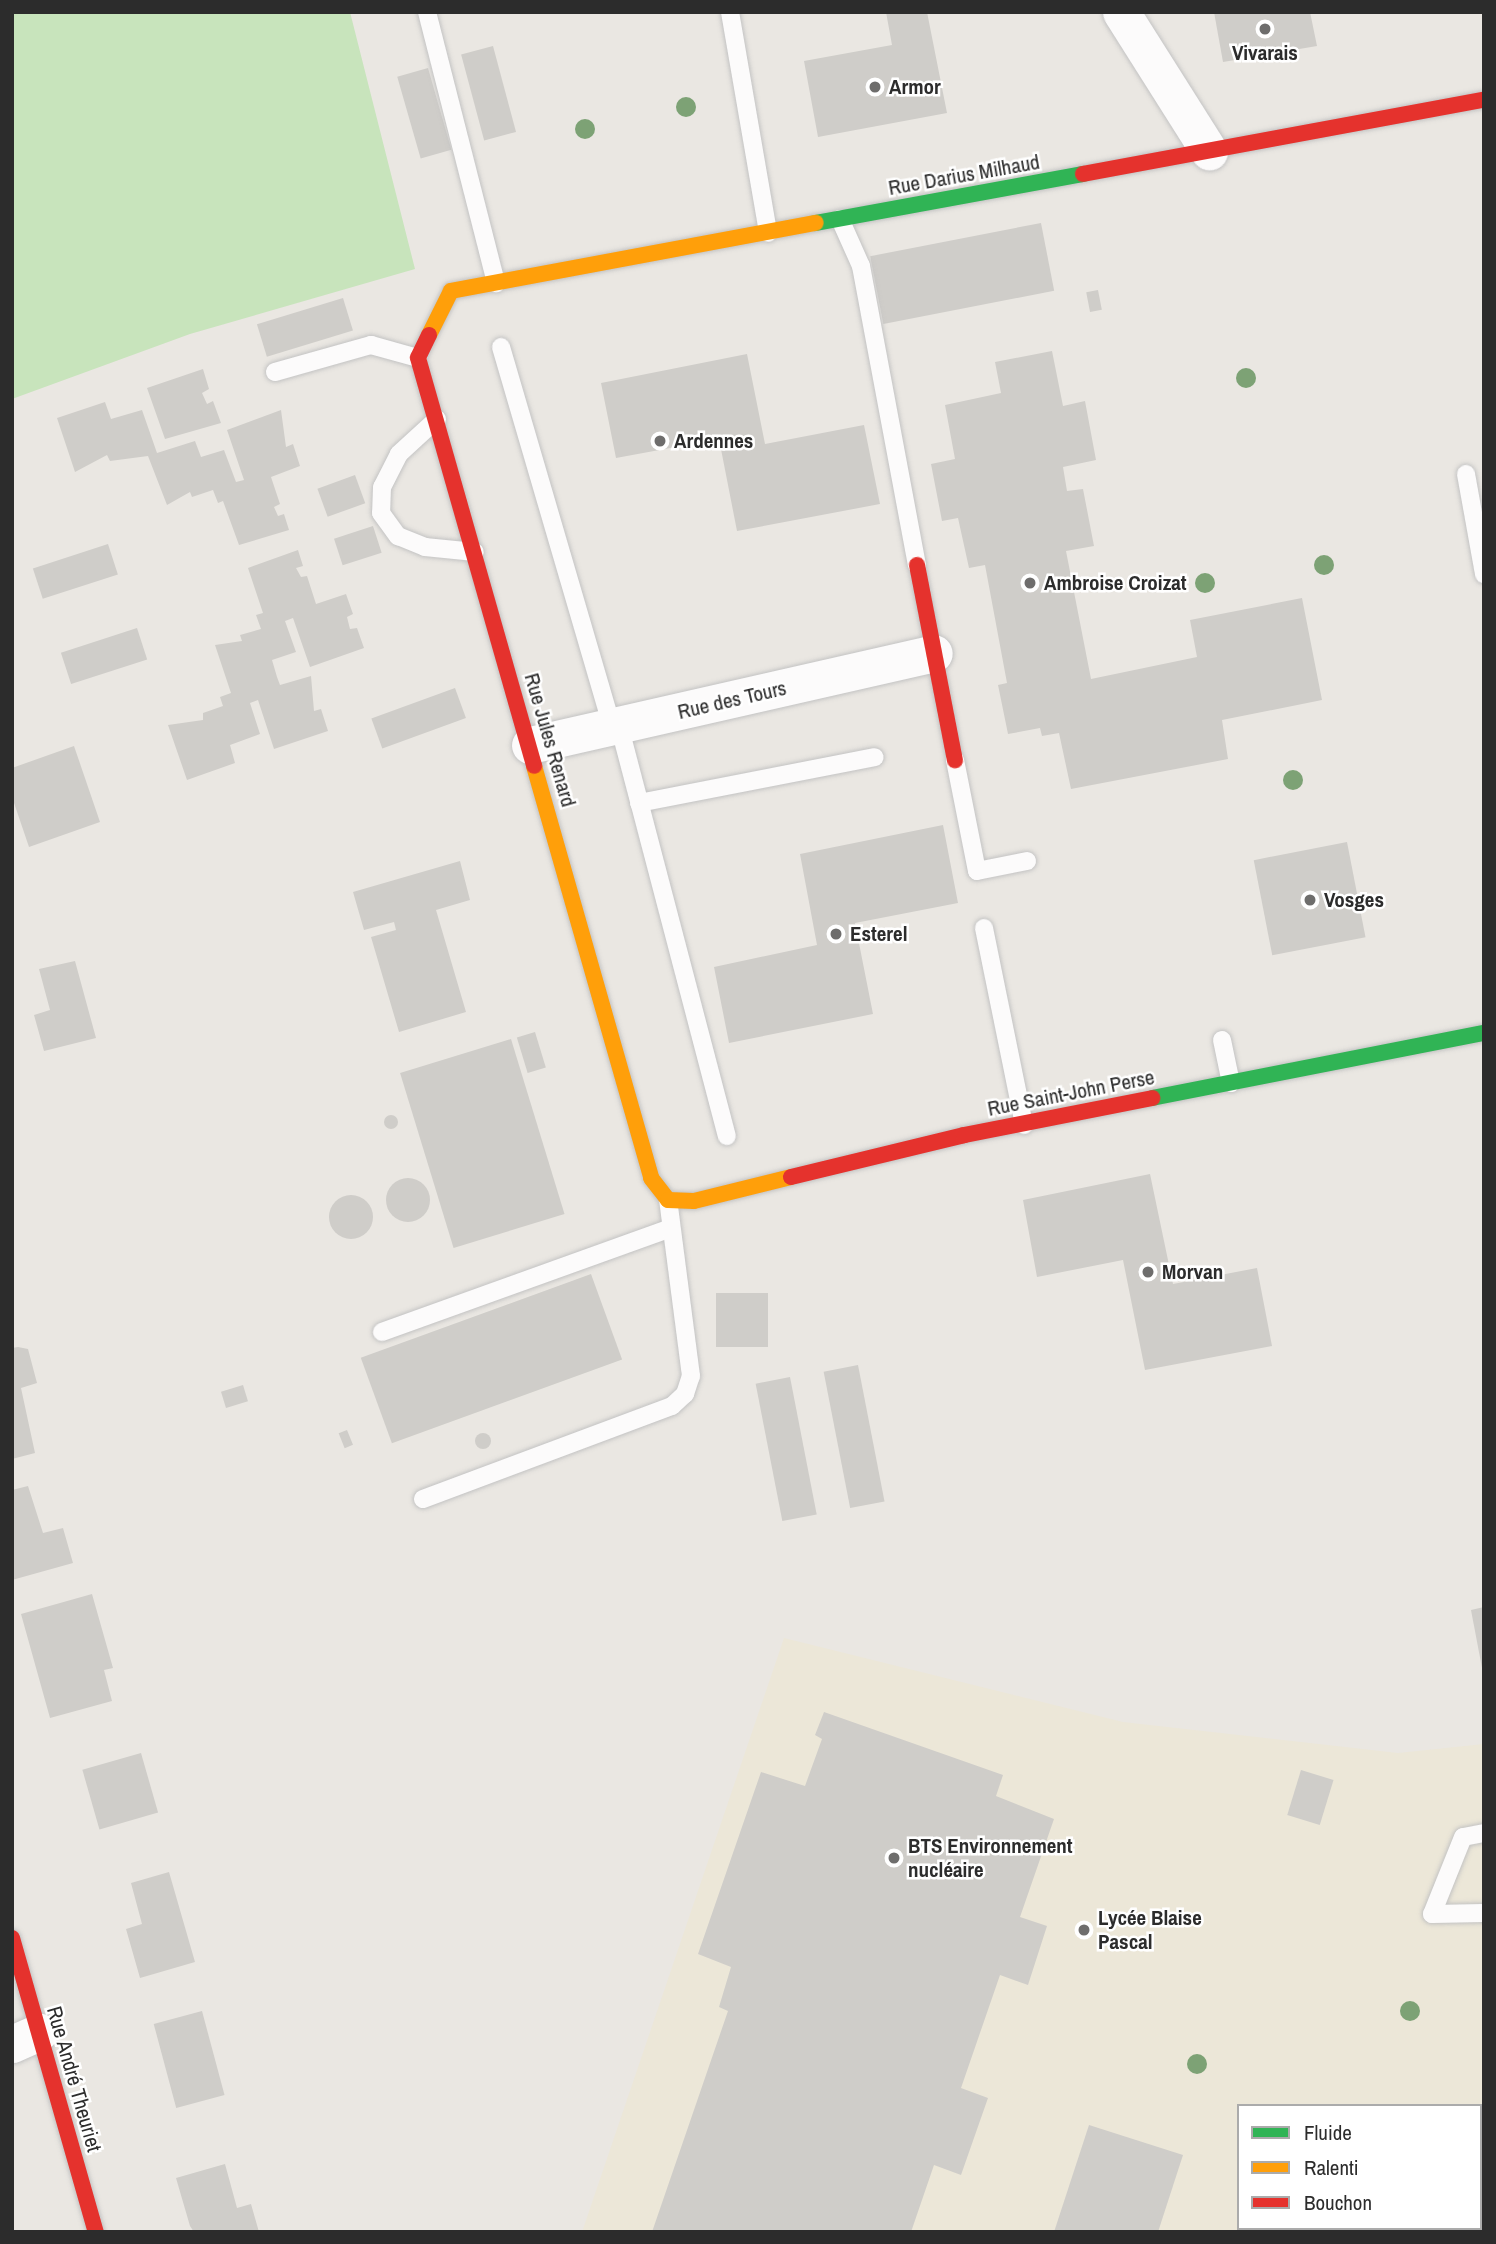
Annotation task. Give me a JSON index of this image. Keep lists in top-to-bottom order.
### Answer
{
  "streets": {
    "street": [
      "Rue Darius Milhaud",
      "Rue des Tours",
      "Rue Jules Renard",
      "Rue Saint-John Perse",
      "Rue André Theuriet"
    ]
  },
  "crossings": [
    ["Rue Darius Milhaud", "Rue Jules Renard"],
    ["Rue des Tours", "Rue Jules Renard"],
    ["Rue Jules Renard", "Rue Saint-John Perse"]
  ],
  "places": [
    "Vivarais",
    "Armor",
    "Ardennes",
    "Ambroise Croizat",
    "Vosges",
    "Esterel",
    "Morvan",
    "BTS Environnement nucléaire",
    "Lycée Blaise Pascal"
  ],
  "legend": ["Fluide", "Ralenti", "Bouchon"]
}
